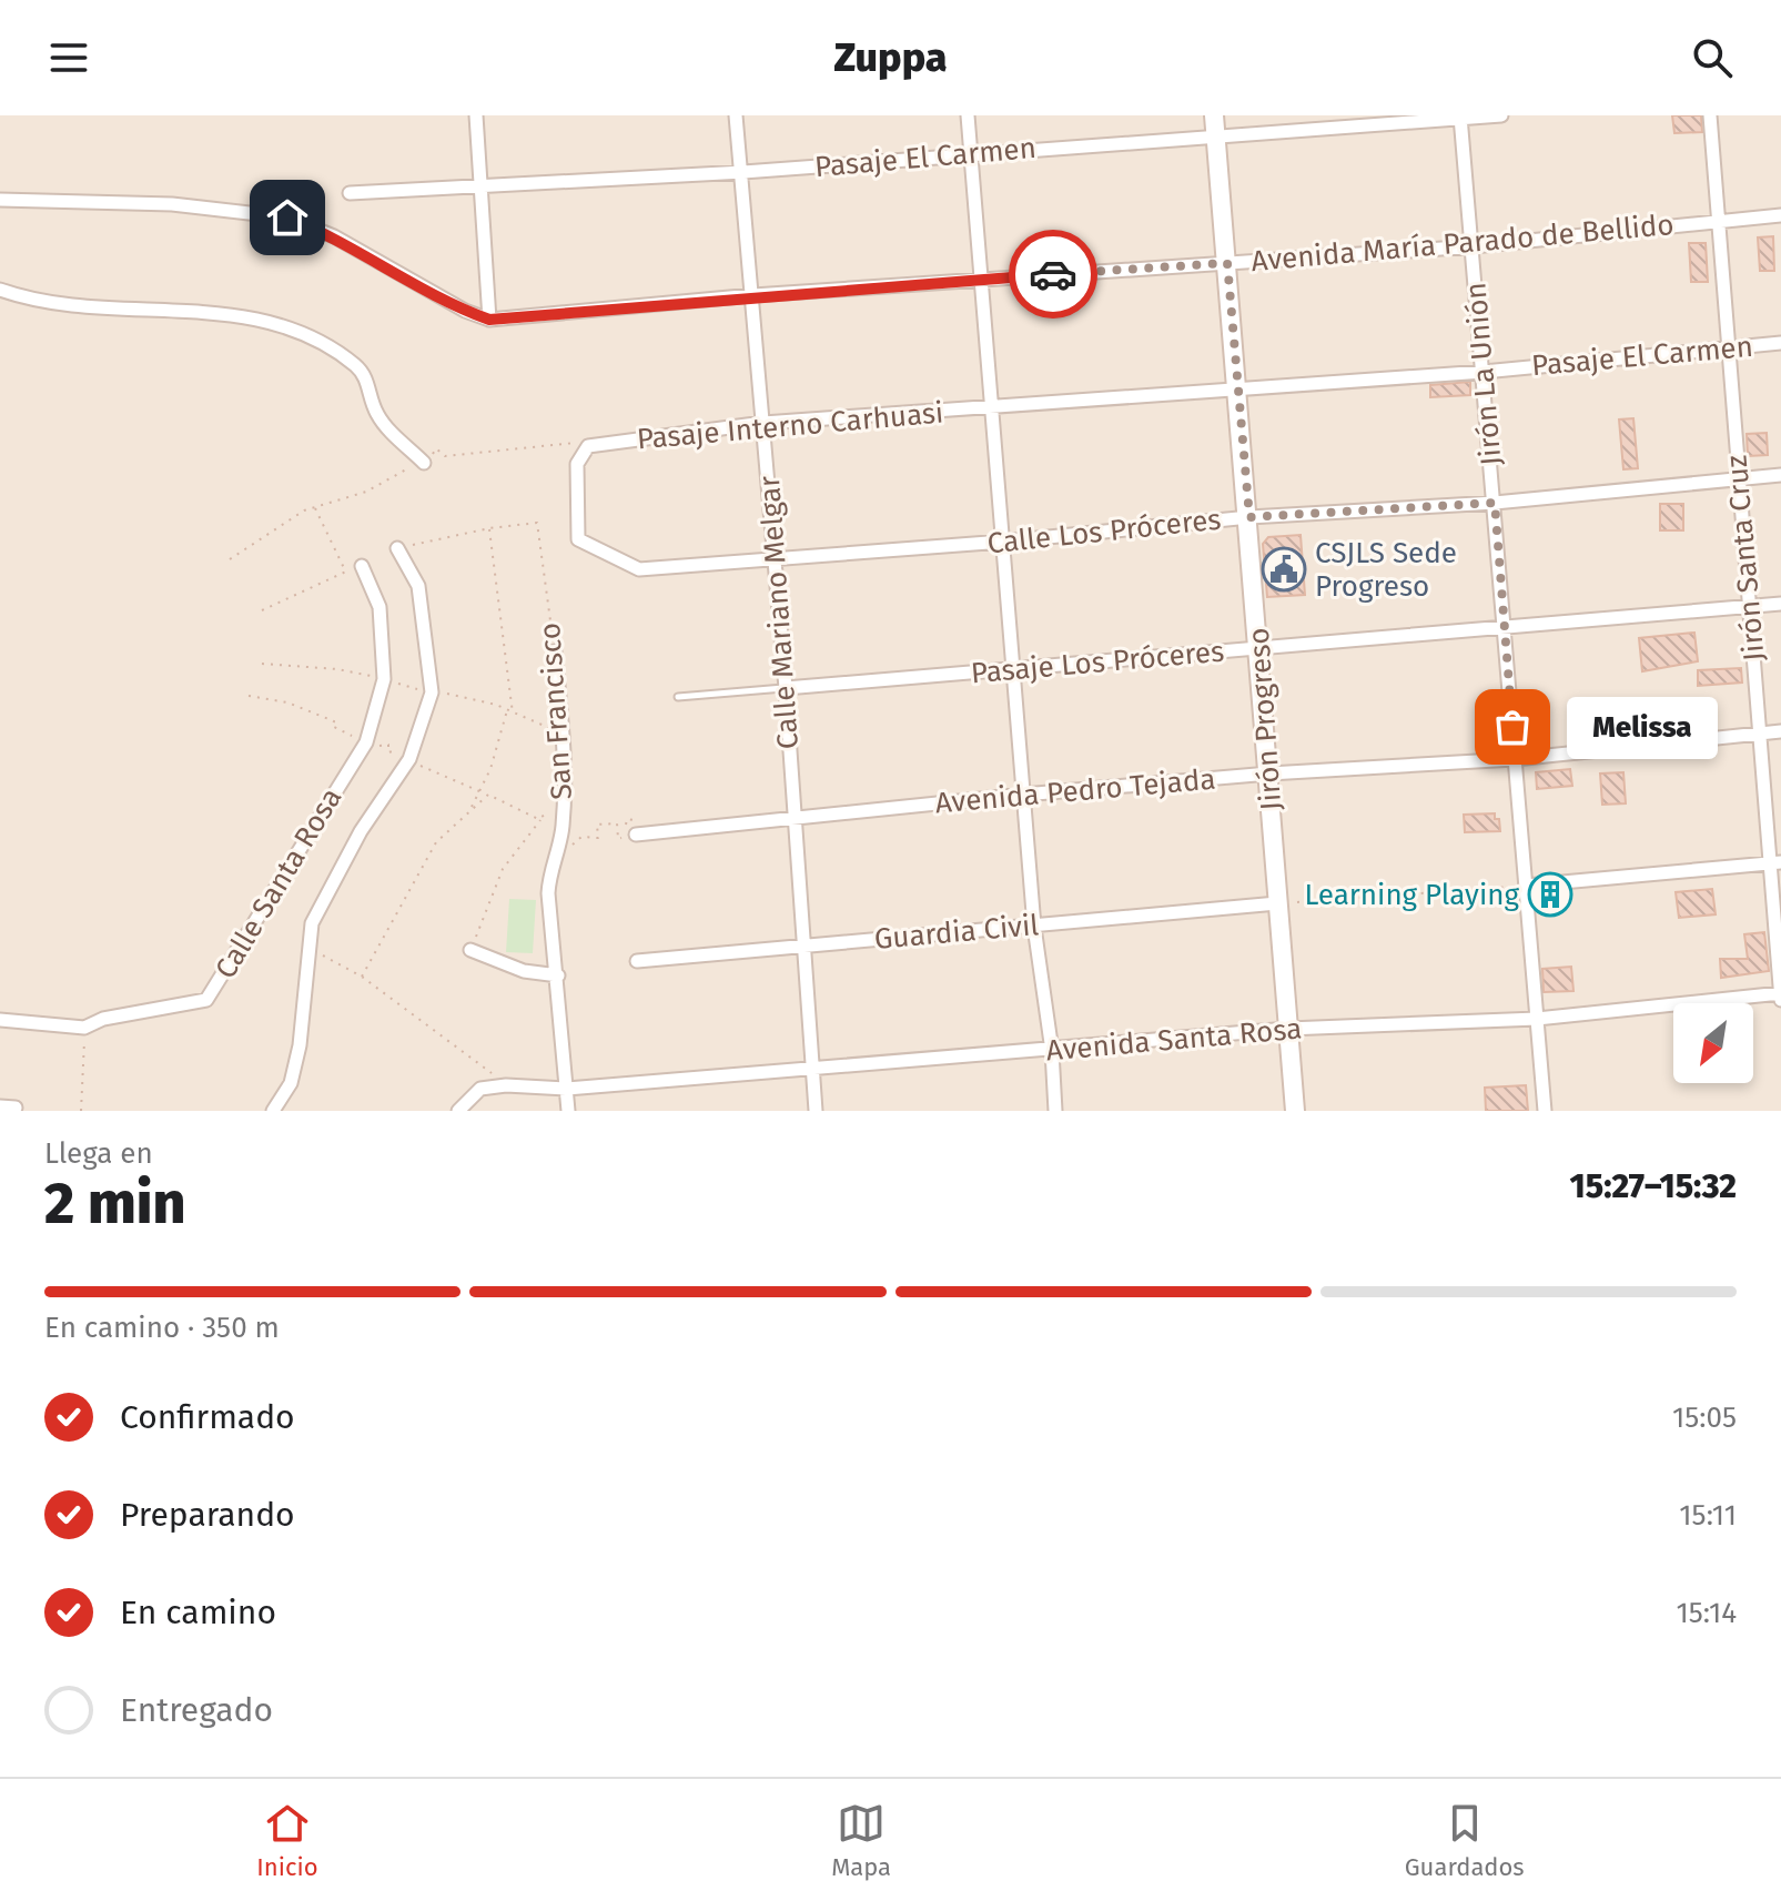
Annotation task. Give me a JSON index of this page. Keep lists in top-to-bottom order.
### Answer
{
  "streets": {
    "street": [
      "Pasaje El Carmen",
      "Avenida María Parado de Bellido",
      "Jirón La Unión",
      "Pasaje Interno Carhuasi",
      "Calle Los Próceres",
      "Jirón Santa Cruz",
      "Calle Mariano Melgar",
      "Pasaje Los Próceres",
      "San Francisco",
      "Jirón Progreso",
      "Avenida Pedro Tejada",
      "Calle Santa Rosa",
      "Guardia Civil",
      "Avenida Santa Rosa"
    ]
  },
  "crossings": [
    ["Pasaje El Carmen", "Jirón La Unión"],
    ["Pasaje El Carmen", "Pasaje Interno Carhuasi"],
    ["Pasaje El Carmen", "Jirón Santa Cruz"],
    ["Pasaje El Carmen", "Calle Mariano Melgar"],
    ["Pasaje El Carmen", "Jirón Progreso"],
    ["Avenida María Parado de Bellido", "Jirón La Unión"],
    ["Avenida María Parado de Bellido", "Jirón Santa Cruz"],
    ["Avenida María Parado de Bellido", "Calle Mariano Melgar"],
    ["Avenida María Parado de Bellido", "Jirón Progreso"],
    ["Jirón La Unión", "Calle Los Próceres"],
    ["Jirón La Unión", "Pasaje Los Próceres"],
    ["Jirón La Unión", "Avenida Pedro Tejada"],
    ["Jirón La Unión", "Avenida Santa Rosa"],
    ["Pasaje Interno Carhuasi", "Calle Los Próceres"],
    ["Pasaje Interno Carhuasi", "Calle Mariano Melgar"],
    ["Pasaje Interno Carhuasi", "Jirón Progreso"],
    ["Calle Los Próceres", "Jirón Santa Cruz"],
    ["Calle Los Próceres", "Calle Mariano Melgar"],
    ["Calle Los Próceres", "Jirón Progreso"],
    ["Jirón Santa Cruz", "Pasaje Los Próceres"],
    ["Jirón Santa Cruz", "Avenida Pedro Tejada"],
    ["Jirón Santa Cruz", "Avenida Santa Rosa"],
    ["Calle Mariano Melgar", "Pasaje Los Próceres"],
    ["Calle Mariano Melgar", "Avenida Pedro Tejada"],
    ["Calle Mariano Melgar", "Guardia Civil"],
    ["Calle Mariano Melgar", "Avenida Santa Rosa"],
    ["Pasaje Los Próceres", "Jirón Progreso"],
    ["San Francisco", "Avenida Santa Rosa"],
    ["Jirón Progreso", "Avenida Pedro Tejada"],
    ["Jirón Progreso", "Guardia Civil"],
    ["Jirón Progreso", "Avenida Santa Rosa"]
  ],
  "places": {
    "public building": ["CSJLS Sede Progreso"],
    "other": ["Melissa"],
    "building": ["Learning Playing"]
  },
  "north": "bottom left",
  "page": {
    "header": "Zuppa",
    "bubble": "Melissa",
    "heading": ["2 min", "Llega en", "15:27–15:32"],
    "bar": "En camino · 350 m",
    "list": [
      ["Confirmado", "15:05"],
      ["Preparando", "15:11"],
      ["En camino", "15:14"],
      "Entregado"
    ],
    "tabs": ["Inicio", "Mapa", "Guardados"]
  }
}
